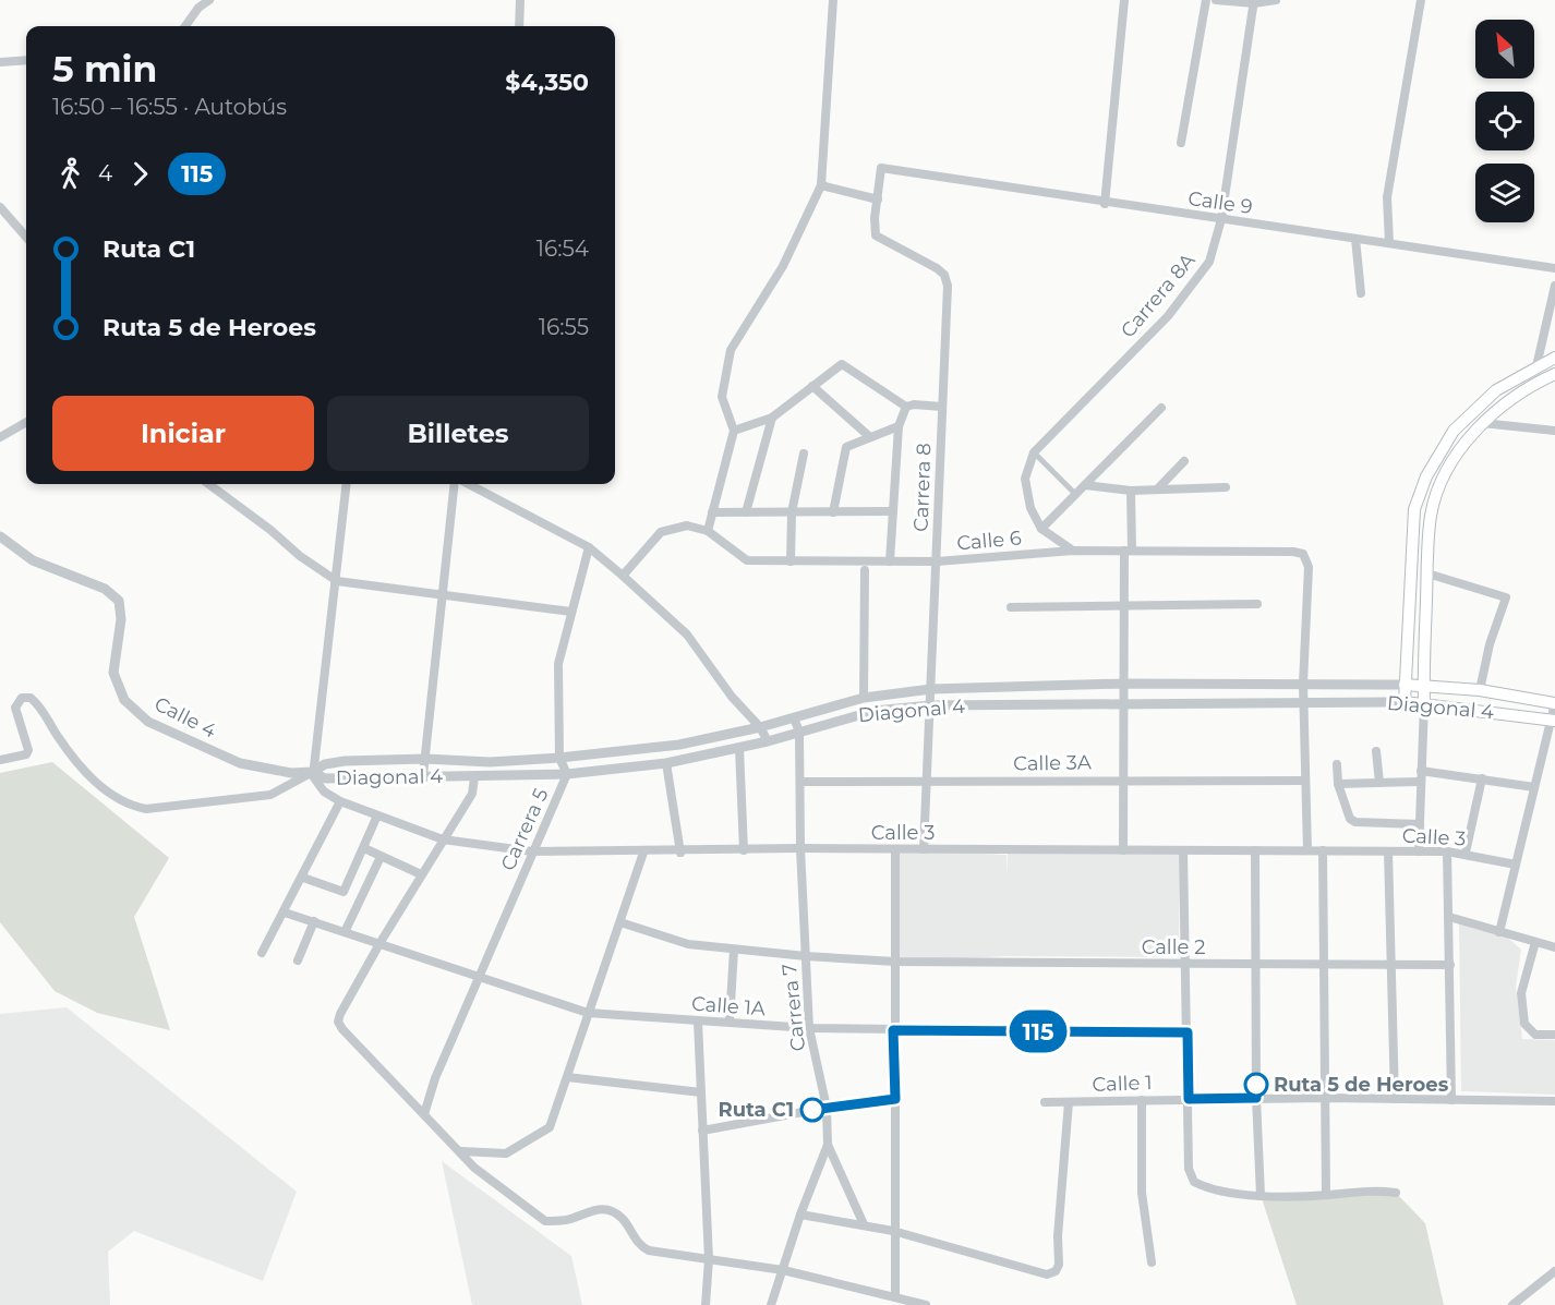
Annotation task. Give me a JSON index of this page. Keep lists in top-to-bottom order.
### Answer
{
  "streets": {
    "main road": ["Diagonal 4"],
    "street": [
      "Calle 9",
      "Carrera 8A",
      "Carrera 8",
      "Calle 6",
      "Calle 4",
      "Calle 3A",
      "Carrera 5",
      "Calle 3",
      "Calle 2",
      "Calle 1A",
      "Carrera 7",
      "Calle 1"
    ]
  },
  "crossings": [
    ["Calle 9", "Carrera 8A"],
    ["Calle 9", "Carrera 8"],
    ["Carrera 8", "Calle 6"],
    ["Carrera 8", "Diagonal 4"],
    ["Carrera 8", "Calle 3A"],
    ["Carrera 8", "Calle 3"],
    ["Calle 6", "Diagonal 4"],
    ["Diagonal 4", "Calle 4"],
    ["Diagonal 4", "Carrera 5"],
    ["Diagonal 4", "Calle 3"],
    ["Diagonal 4", "Carrera 7"],
    ["Calle 4", "Calle 3"],
    ["Calle 3A", "Carrera 7"],
    ["Carrera 5", "Calle 3"],
    ["Carrera 5", "Calle 1A"],
    ["Calle 3", "Carrera 7"],
    ["Calle 1A", "Carrera 7"]
  ],
  "places": ["Ruta 5 de Heroes", "Ruta C1"],
  "lines": ["bus line 115"],
  "north": "top left",
  "page": {
    "on_map": "115",
    "heading": ["5 min", "16:50 – 16:55 · Autobús", "$4,350"],
    "legs": ["4", "115"],
    "list": [
      {
        "name": "Ruta C1",
        "value": "16:54"
      },
      {
        "name": "Ruta 5 de Heroes",
        "value": "16:55"
      }
    ],
    "buttons": ["Iniciar", "Billetes"]
  }
}
